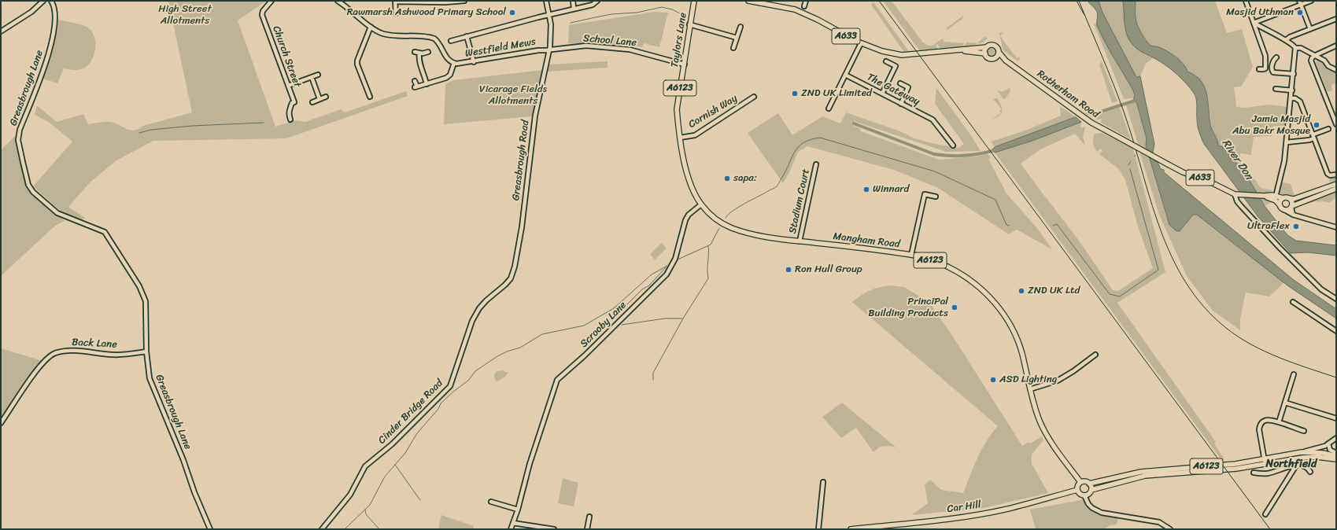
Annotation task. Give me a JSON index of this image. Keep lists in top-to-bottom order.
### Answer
{
  "streets": {
    "main road": [
      "A633",
      "Taylors Lane",
      "A6123",
      "Rotherham Road",
      "Mangham Road",
      "Car Hill"
    ],
    "street": [
      "School Lane",
      "Westfield Mews",
      "Church Street",
      "Greasbrough Lane",
      "The Gateway",
      "Cornish Way",
      "Greasbrough Road",
      "Stadium Court",
      "Scrooby Lane",
      "Back Lane",
      "Cinder Bridge Road"
    ]
  },
  "crossings": [
    ["A633", "Rotherham Road"],
    ["Taylors Lane", "School Lane"],
    ["Taylors Lane", "Cornish Way"],
    ["Taylors Lane", "Mangham Road"],
    ["School Lane", "Westfield Mews"],
    ["School Lane", "Greasbrough Road"],
    ["Westfield Mews", "Greasbrough Road"],
    ["Greasbrough Lane", "Back Lane"],
    ["A6123", "Mangham Road"],
    ["A6123", "Car Hill"],
    ["Greasbrough Road", "Cinder Bridge Road"],
    ["Stadium Court", "Mangham Road"],
    ["Mangham Road", "Scrooby Lane"],
    ["Mangham Road", "Car Hill"]
  ],
  "districts": ["Northfield"],
  "water": ["River Don"],
  "parks": ["High Street Allotments", "Vicarage Fields Allotments"],
  "places": [
    "Rawmarsh Ashwood Primary School",
    "Masjid Uthman",
    "ZND UK Limited",
    "Jamia Masjid Abu Bakr Mosque",
    "sapa:",
    "Winnard",
    "UltraFlex",
    "Ron Hull Group",
    "ZND UK Ltd",
    "PrinciPal Building Products",
    "ASD Lighting"
  ]
}
